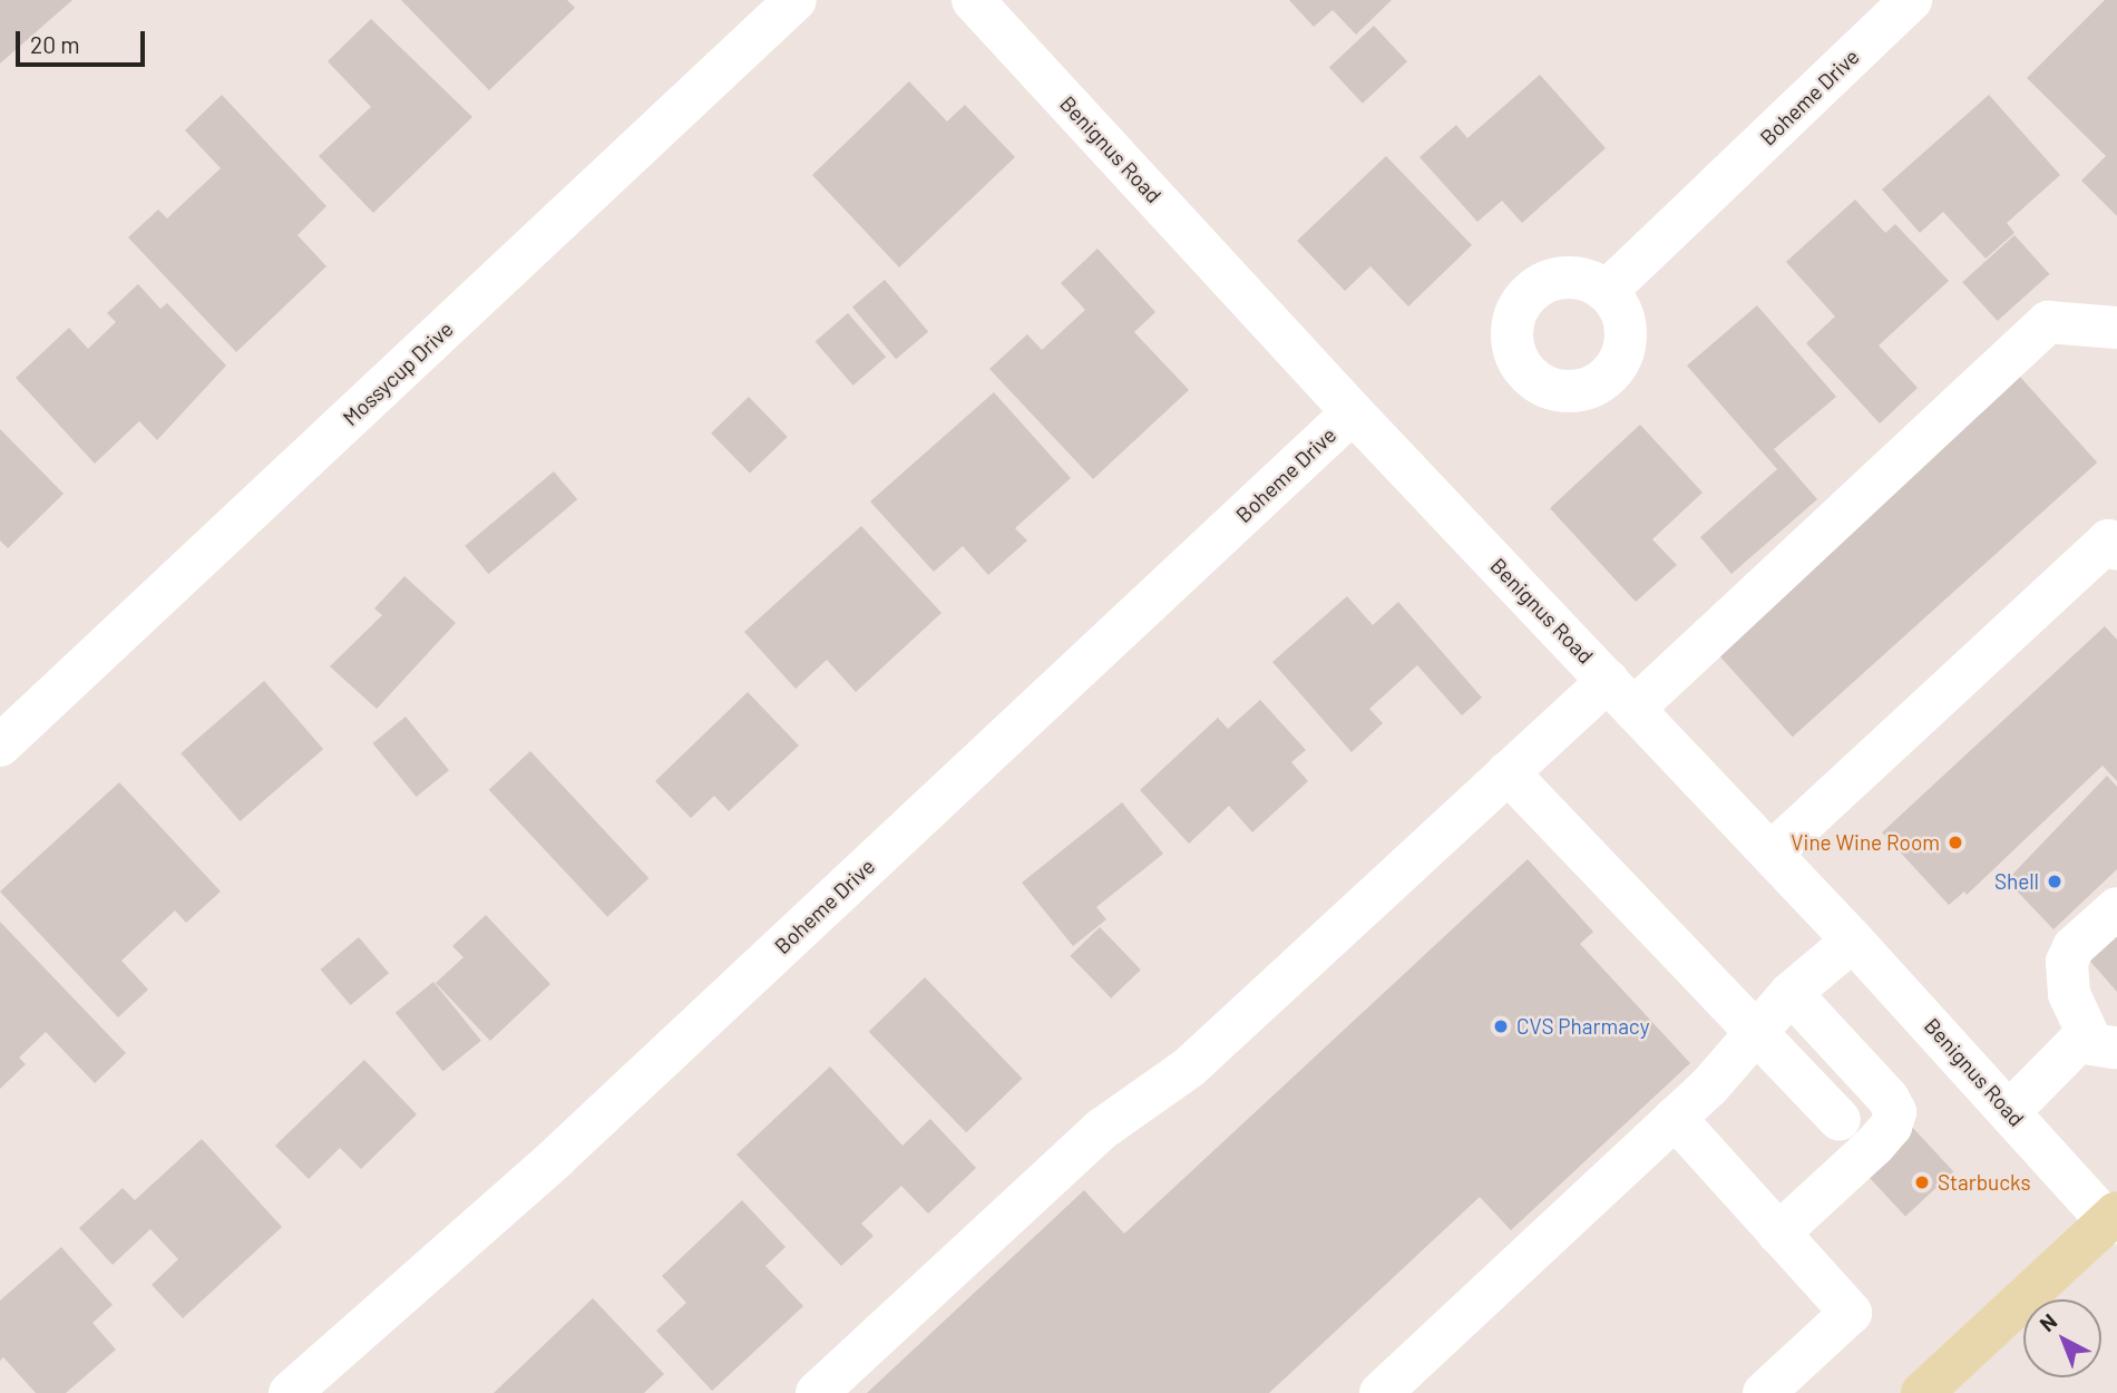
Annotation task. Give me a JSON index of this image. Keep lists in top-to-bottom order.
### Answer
{
  "streets": {
    "street": ["Boheme Drive", "Benignus Road", "Mossycup Drive"]
  },
  "crossings": [
    ["Boheme Drive", "Benignus Road"]
  ],
  "places": [
    "Vine Wine Room",
    "Shell",
    "CVS Pharmacy",
    "Starbucks"
  ],
  "scale_bar": "20 m",
  "north": "top left"
}
